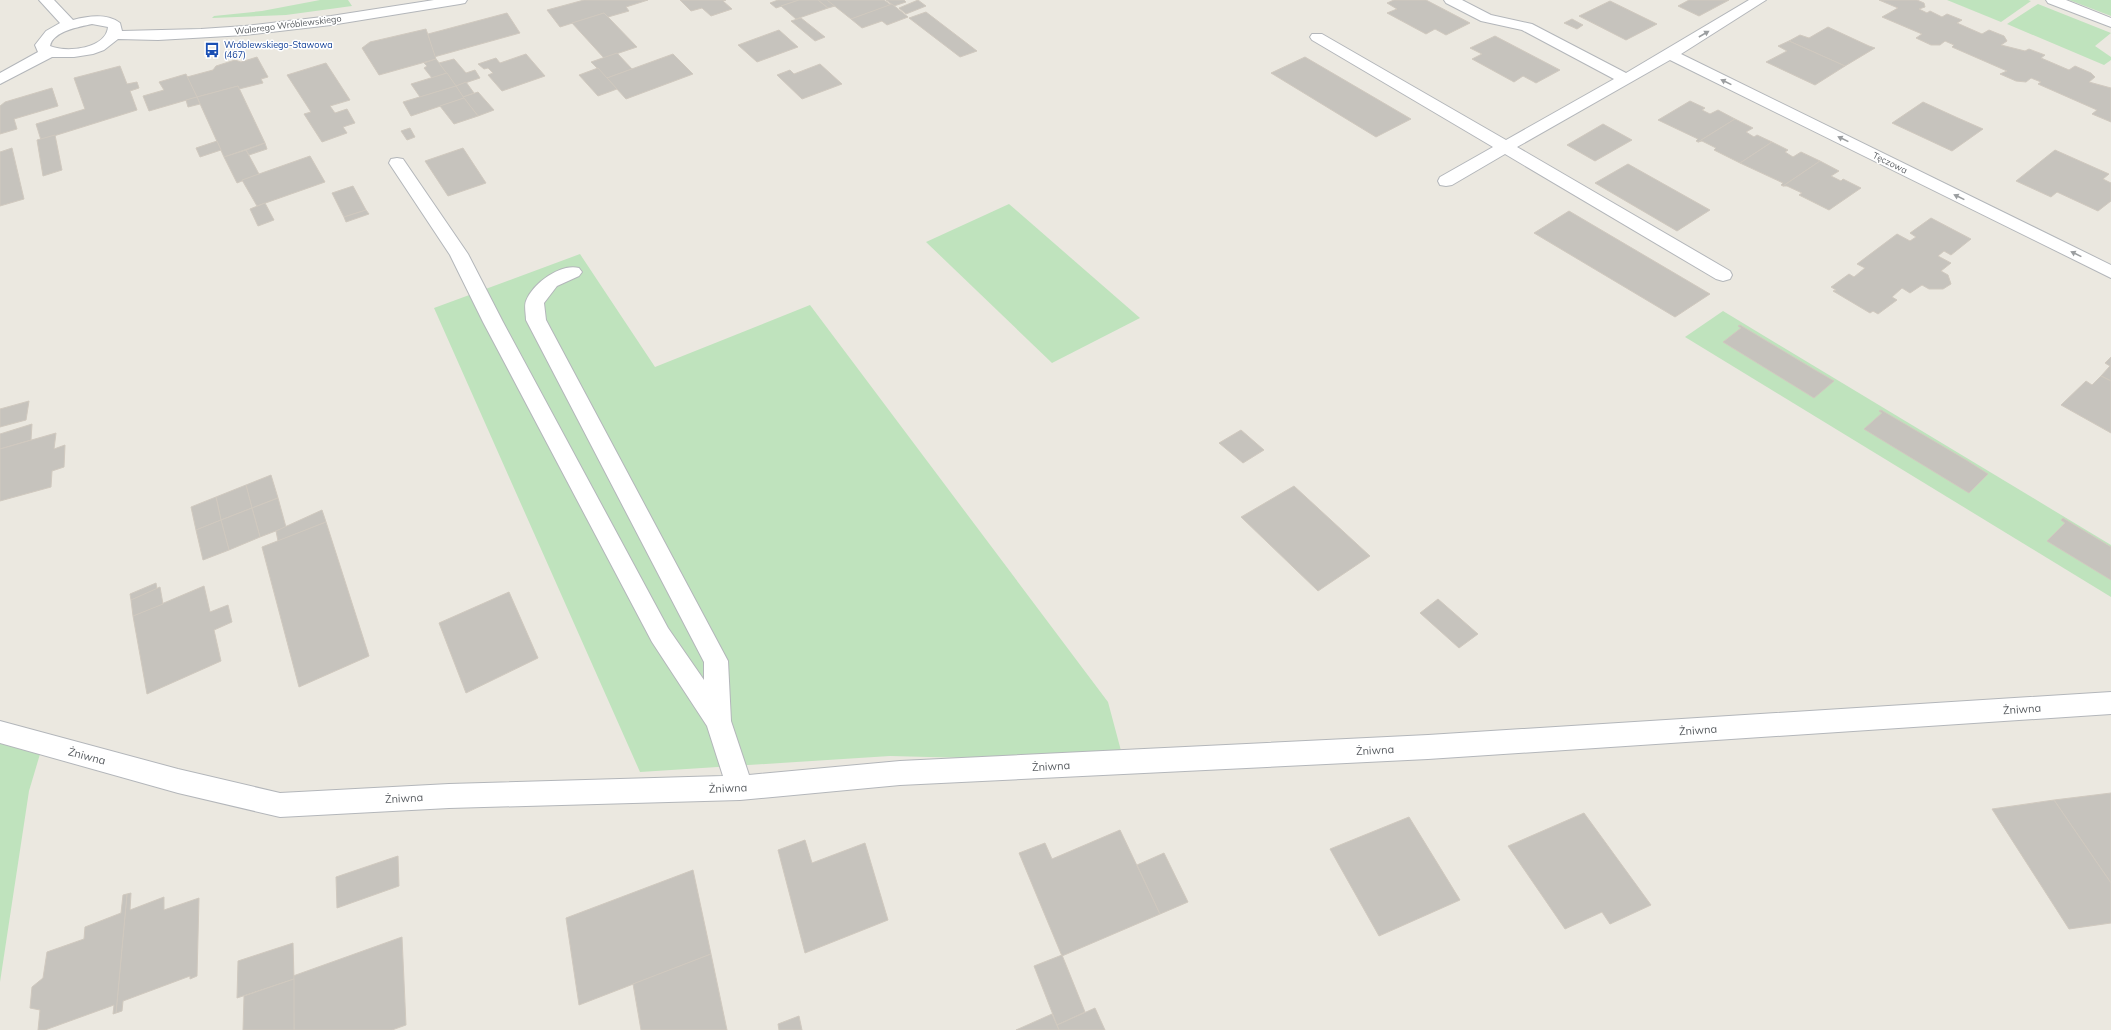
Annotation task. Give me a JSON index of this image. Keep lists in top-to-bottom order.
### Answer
{
  "streets": {
    "street": ["Walerego Wróblewskiego", "Tęczowa", "Żniwna"]
  },
  "one_way": ["Tęczowa"],
  "places": {
    "bus stop": ["Wróblewskiego-Stawowa (467)"]
  }
}
